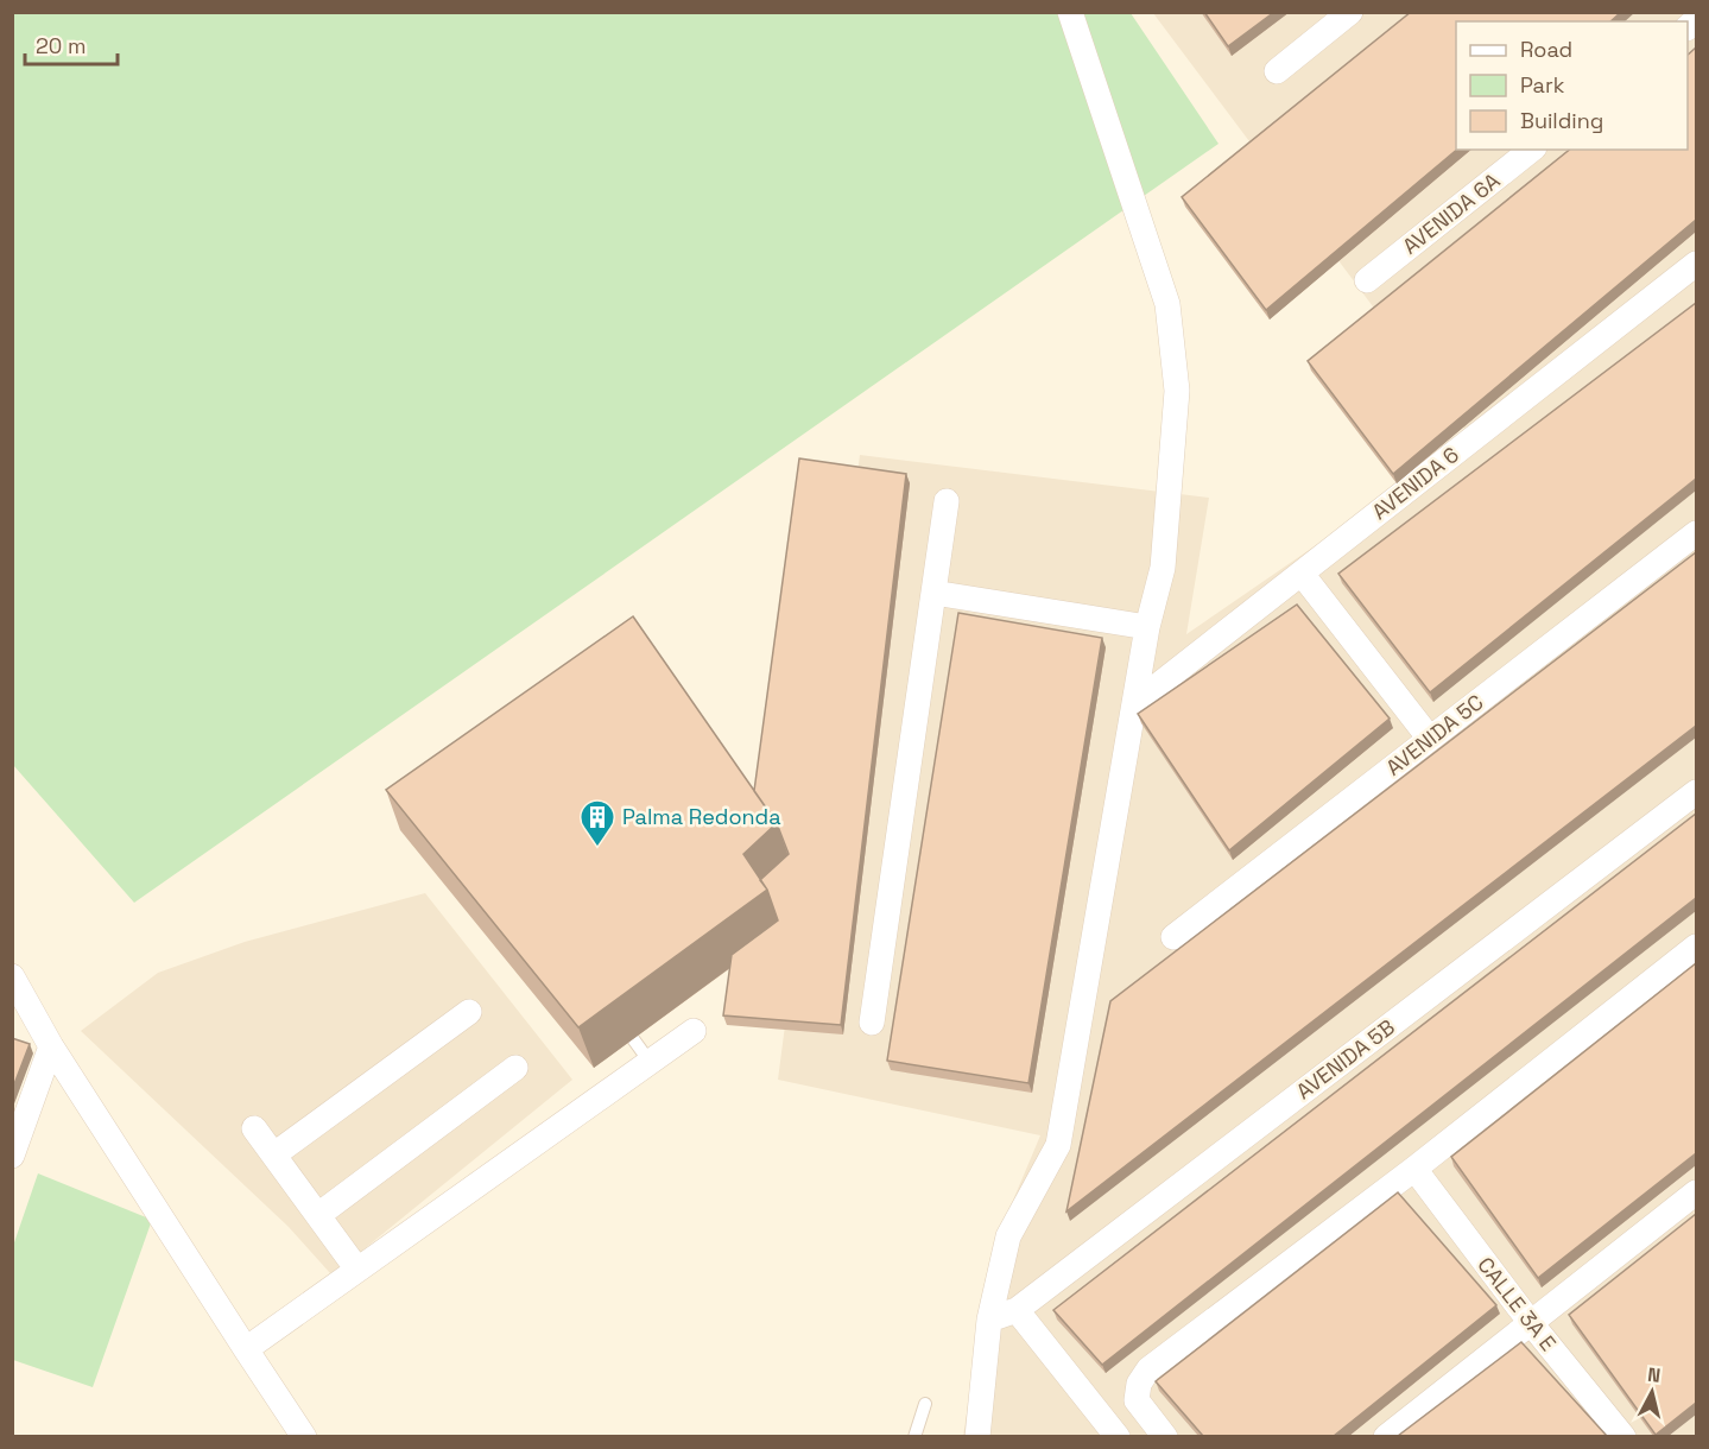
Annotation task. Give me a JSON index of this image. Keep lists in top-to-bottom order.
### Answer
{
  "streets": {
    "street": [
      "AVENIDA 6A",
      "AVENIDA 6",
      "AVENIDA 5C",
      "AVENIDA 5B",
      "CALLE 3A E"
    ]
  },
  "places": {
    "building": ["Palma Redonda"]
  },
  "legend": ["Road", "Park", "Building"],
  "scale_bar": "20 m",
  "north": "top"
}
